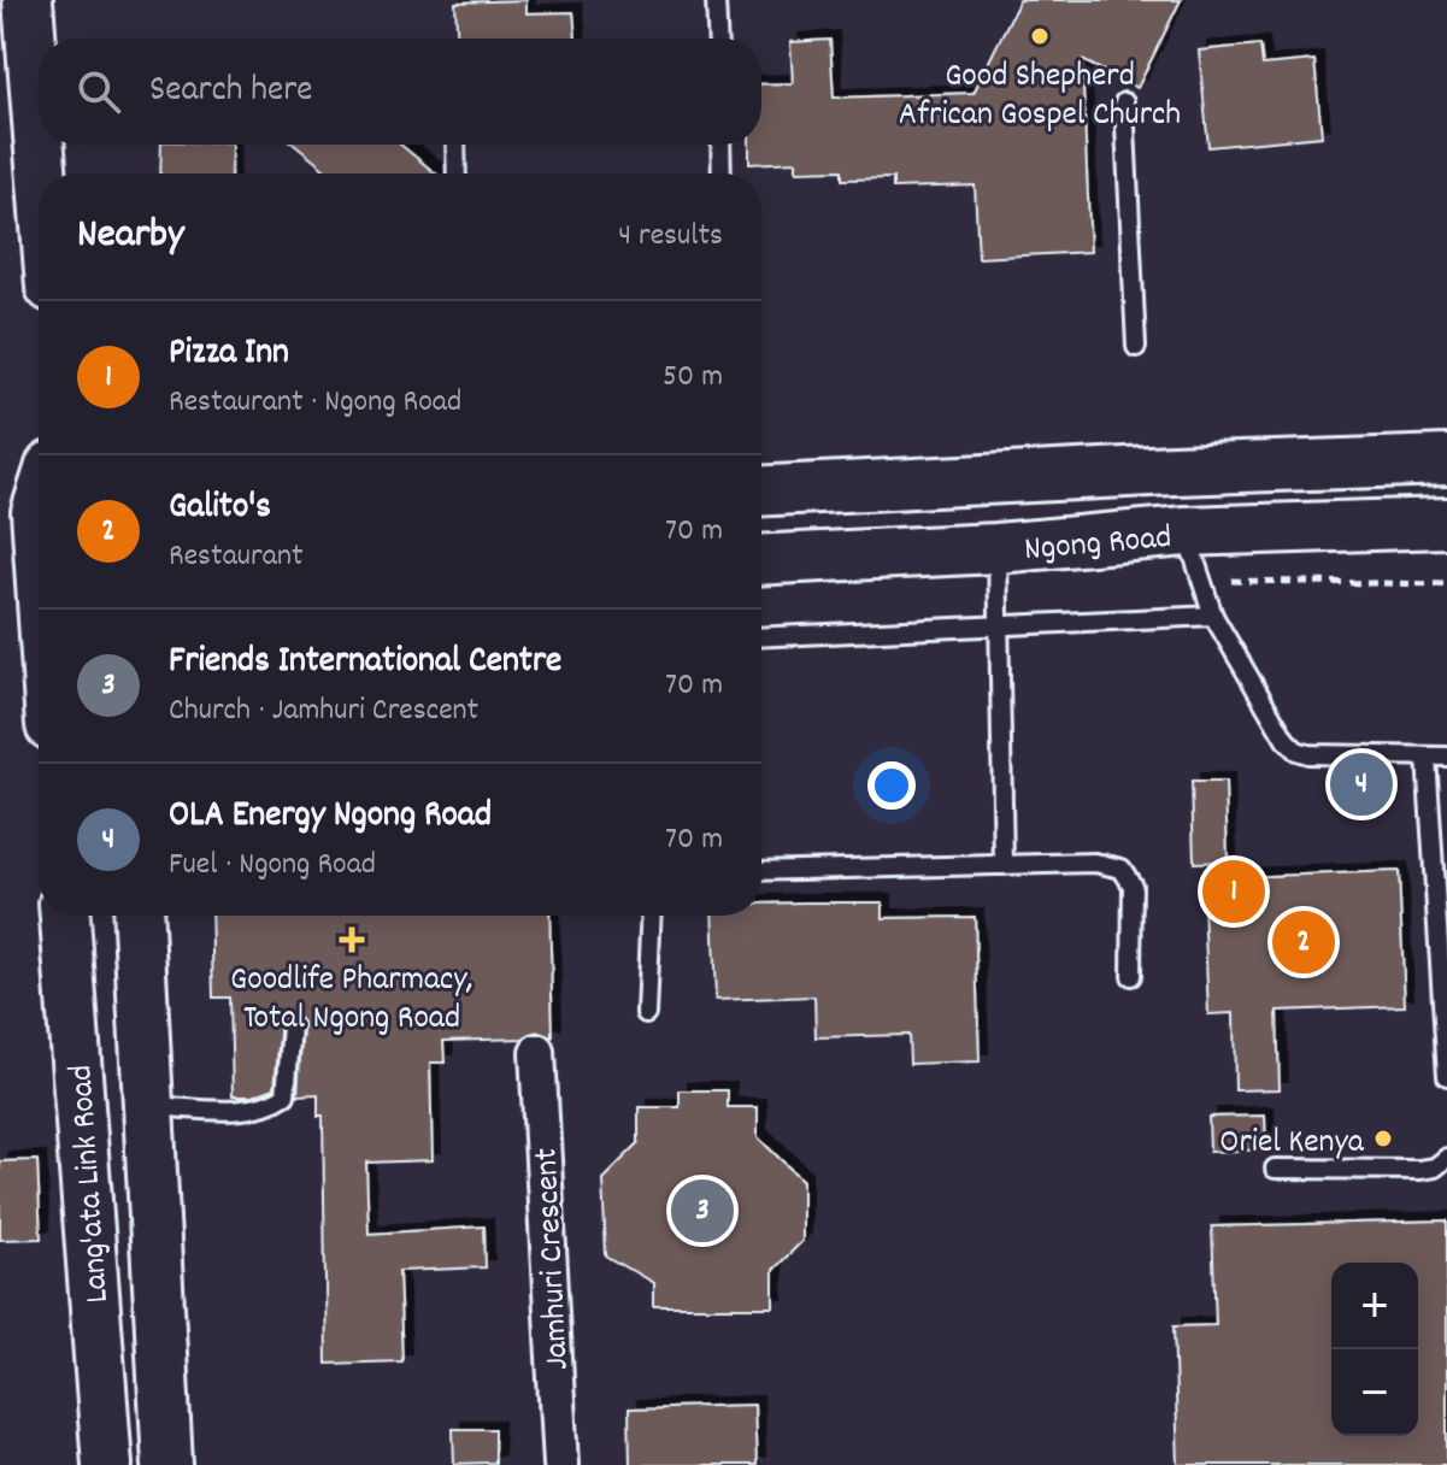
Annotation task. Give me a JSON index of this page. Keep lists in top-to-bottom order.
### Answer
{
  "streets": {
    "main road": ["Ngong Road", "Lang'ata Link Road"],
    "street": ["Jamhuri Crescent"]
  },
  "places": {
    "other": ["Good Shepherd African Gospel Church", "Oriel Kenya"],
    "health": ["Goodlife Pharmacy, Total Ngong Road"]
  },
  "page": {
    "search": "Search here",
    "heading": ["Nearby", "4 results"],
    "list": [
      {
        "mark": "1",
        "name": "Pizza Inn",
        "note": "Restaurant · Ngong Road",
        "value": "50 m"
      },
      {
        "mark": "2",
        "name": "Galito's",
        "note": "Restaurant",
        "value": "70 m"
      },
      {
        "mark": "3",
        "name": "Friends International Centre",
        "note": "Church · Jamhuri Crescent",
        "value": "70 m"
      },
      {
        "mark": "4",
        "name": "OLA Energy Ngong Road",
        "note": "Fuel · Ngong Road",
        "value": "70 m"
      }
    ],
    "pins": [
      "4",
      "1",
      "2",
      "3"
    ],
    "map_buttons": ["+", "−"]
  }
}
